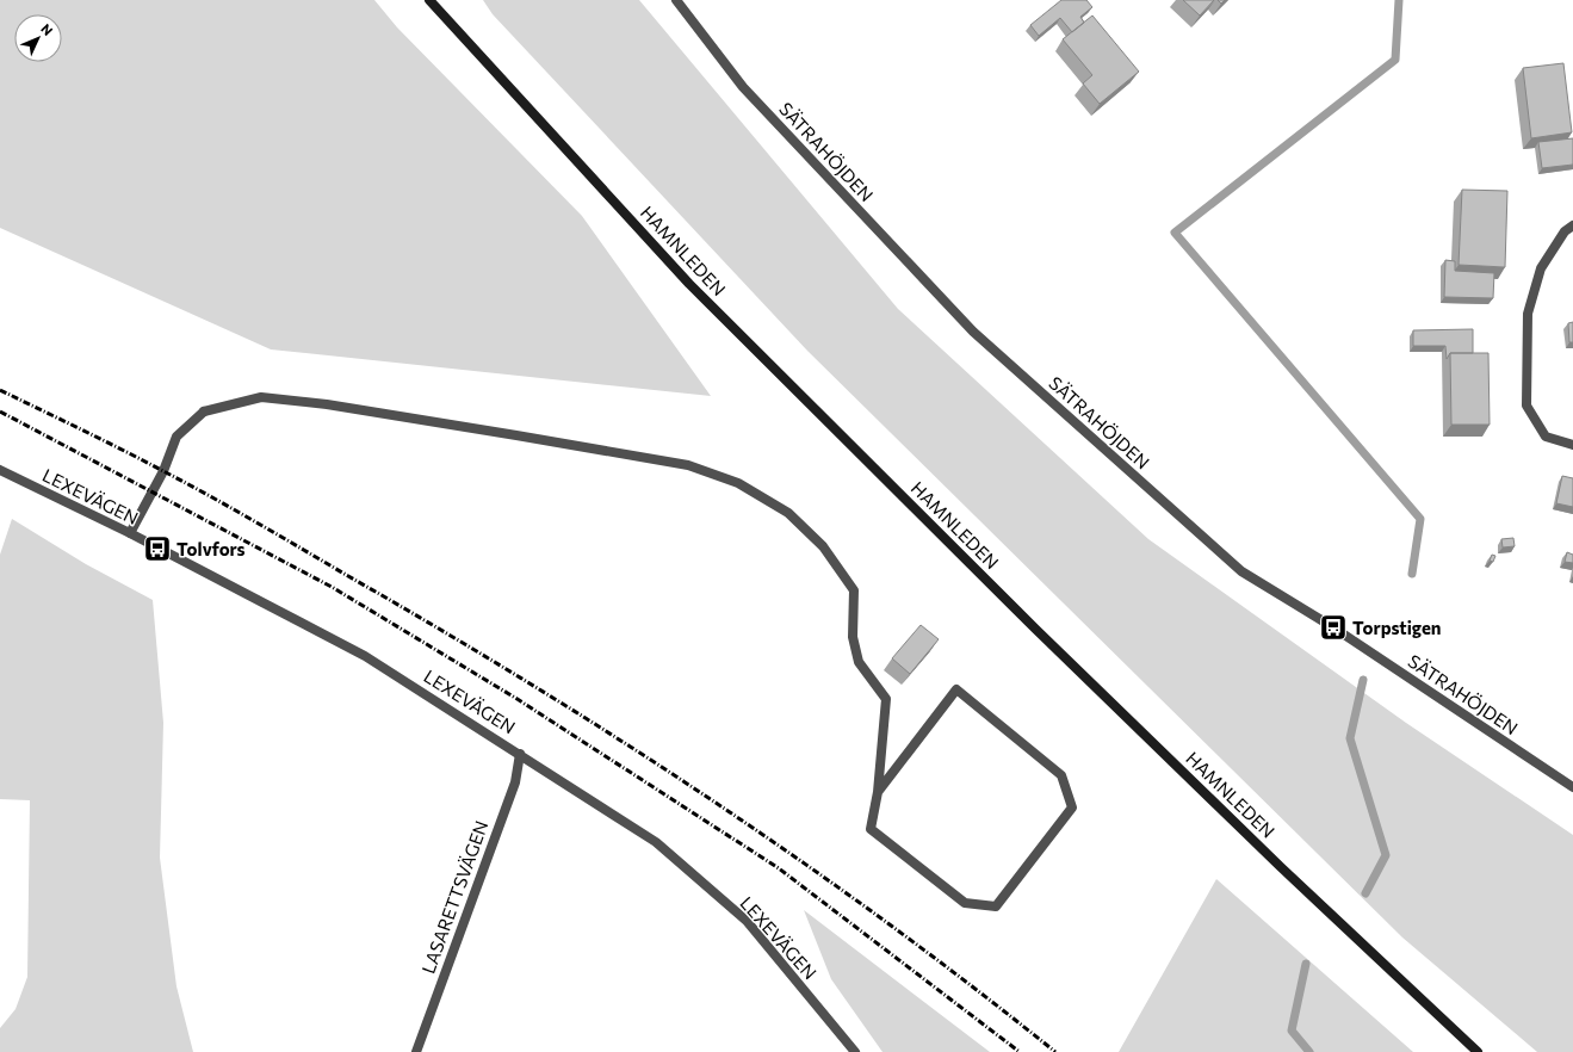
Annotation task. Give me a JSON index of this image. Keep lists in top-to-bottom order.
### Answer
{
  "streets": {
    "main road": ["HAMNLEDEN"],
    "street": ["SÄTRAHÖJDEN", "LEXEVÄGEN", "LASARETTSVÄGEN"]
  },
  "crossings": [
    ["LEXEVÄGEN", "LASARETTSVÄGEN"]
  ],
  "places": {
    "bus stop": ["Tolvfors", "Torpstigen"]
  },
  "north": "top right"
}
